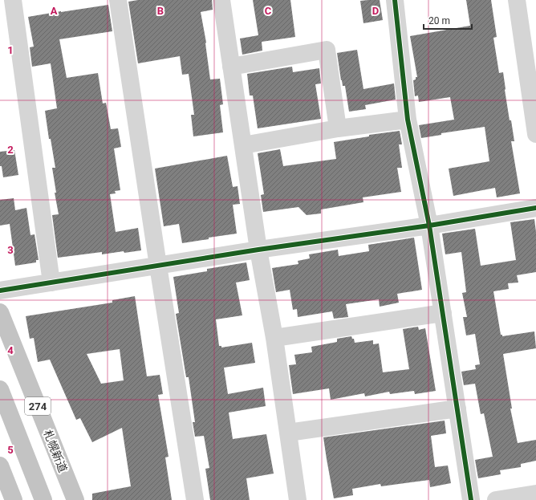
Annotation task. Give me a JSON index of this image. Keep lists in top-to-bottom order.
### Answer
{
  "streets": {
    "highway": ["274", "札幌新道"]
  },
  "scale_bar": "20 m",
  "grid": {
    "columns": [
      "A",
      "B",
      "C",
      "D"
    ],
    "rows": [
      "1",
      "2",
      "3",
      "4",
      "5"
    ]
  }
}
